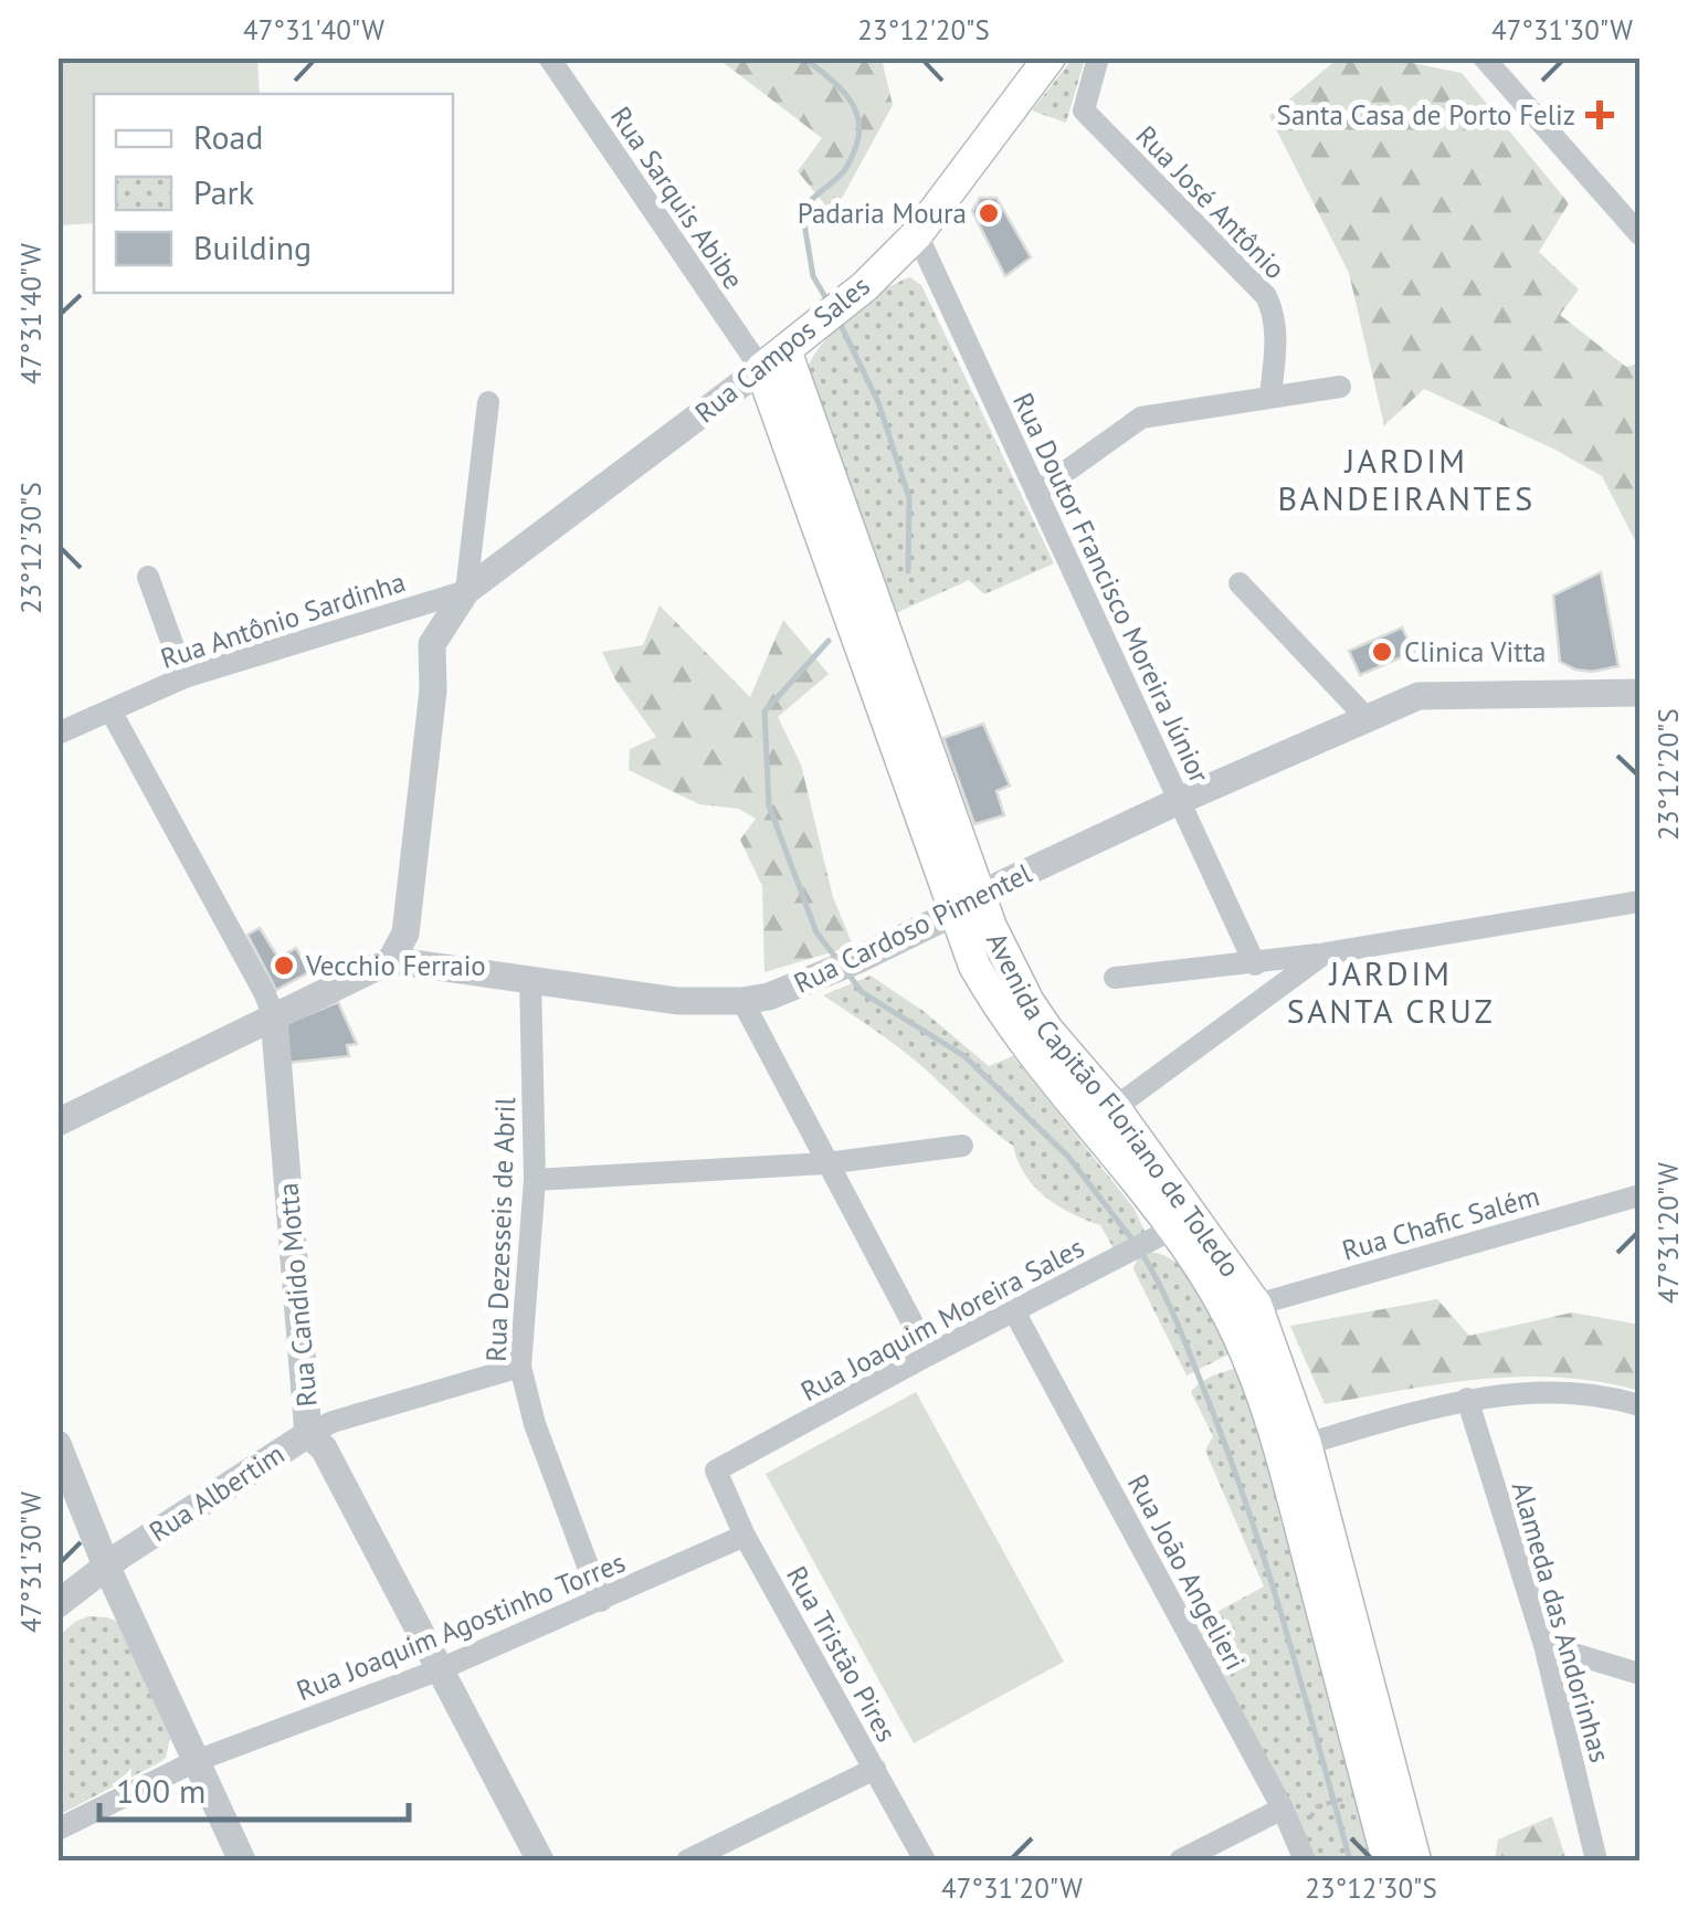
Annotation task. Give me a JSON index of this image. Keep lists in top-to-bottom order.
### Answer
{
  "streets": {
    "main road": ["Rua Campos Sales", "Avenida Capitão Floriano de Toledo"],
    "street": [
      "Rua Sarquis Abibe",
      "Rua José Antônio",
      "Rua Doutor Francisco Moreira Júnior",
      "Rua Antônio Sardinha",
      "Rua Cardoso Pimentel",
      "Rua Chafic Salém",
      "Rua Dezesseis de Abril",
      "Rua Candido Motta",
      "Rua Joaquim Moreira Sales",
      "Rua Albertim",
      "Rua João Angelieri",
      "Alameda das Andorinhas",
      "Rua Joaquim Agostinho Torres",
      "Rua Tristão Pires"
    ]
  },
  "crossings": [
    ["Rua Sarquis Abibe", "Rua Campos Sales"],
    ["Rua Sarquis Abibe", "Avenida Capitão Floriano de Toledo"],
    ["Rua Campos Sales", "Rua Doutor Francisco Moreira Júnior"],
    ["Rua Campos Sales", "Rua Antônio Sardinha"],
    ["Rua Campos Sales", "Avenida Capitão Floriano de Toledo"],
    ["Rua Doutor Francisco Moreira Júnior", "Rua Cardoso Pimentel"],
    ["Rua Antônio Sardinha", "Rua Candido Motta"],
    ["Rua Cardoso Pimentel", "Avenida Capitão Floriano de Toledo"],
    ["Rua Cardoso Pimentel", "Rua Dezesseis de Abril"],
    ["Avenida Capitão Floriano de Toledo", "Rua Chafic Salém"],
    ["Avenida Capitão Floriano de Toledo", "Rua Joaquim Moreira Sales"],
    ["Rua Dezesseis de Abril", "Rua Albertim"],
    ["Rua Dezesseis de Abril", "Rua Joaquim Agostinho Torres"],
    ["Rua Candido Motta", "Rua Albertim"],
    ["Rua Candido Motta", "Rua Joaquim Agostinho Torres"],
    ["Rua Joaquim Moreira Sales", "Rua João Angelieri"],
    ["Rua Joaquim Moreira Sales", "Rua Tristão Pires"],
    ["Rua Joaquim Agostinho Torres", "Rua Tristão Pires"]
  ],
  "districts": ["JARDIM BANDEIRANTES", "JARDIM SANTA CRUZ"],
  "places": {
    "health": ["Santa Casa de Porto Feliz"],
    "other": ["Padaria Moura", "Clinica Vitta", "Vecchio Ferraio"]
  },
  "legend": ["Road", "Park", "Building"],
  "scale_bar": "100 m",
  "coordinates": [
    "47°31'40\"W",
    "23°12'20\"S",
    "47°31'30\"W",
    "23°12'30\"S",
    "47°31'20\"W"
  ]
}
